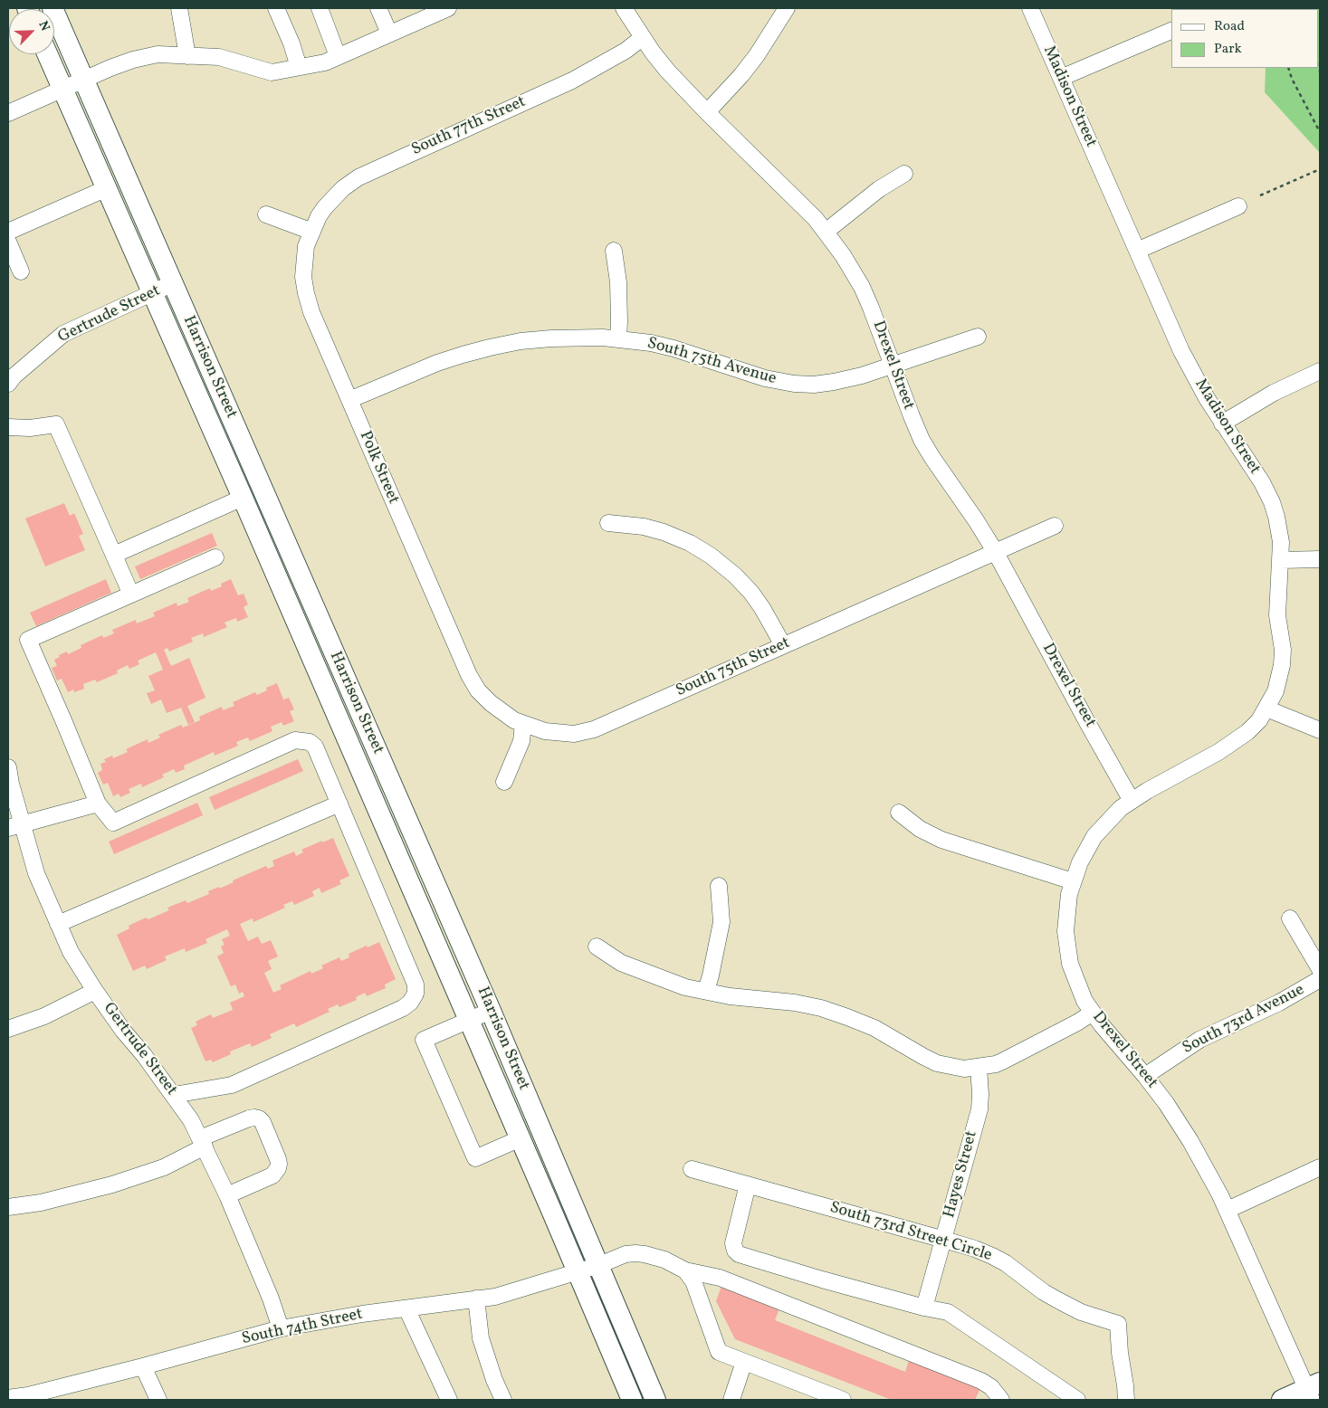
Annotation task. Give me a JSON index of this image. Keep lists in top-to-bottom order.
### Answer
{
  "streets": {
    "main road": ["Harrison Street"],
    "street": [
      "Madison Street",
      "South 77th Street",
      "Gertrude Street",
      "South 75th Avenue",
      "Drexel Street",
      "Polk Street",
      "South 75th Street",
      "South 73rd Avenue",
      "Hayes Street",
      "South 73rd Street Circle",
      "South 74th Street"
    ]
  },
  "crossings": [
    ["Madison Street", "Drexel Street"],
    ["South 77th Street", "Drexel Street"],
    ["South 77th Street", "Polk Street"],
    ["Gertrude Street", "Harrison Street"],
    ["Gertrude Street", "South 74th Street"],
    ["South 75th Avenue", "Drexel Street"],
    ["South 75th Avenue", "Polk Street"],
    ["Drexel Street", "South 75th Street"],
    ["Drexel Street", "South 73rd Avenue"],
    ["Harrison Street", "South 74th Street"],
    ["Polk Street", "South 75th Street"],
    ["Hayes Street", "South 73rd Street Circle"]
  ],
  "legend": ["Road", "Park"],
  "north": "top right"
}
